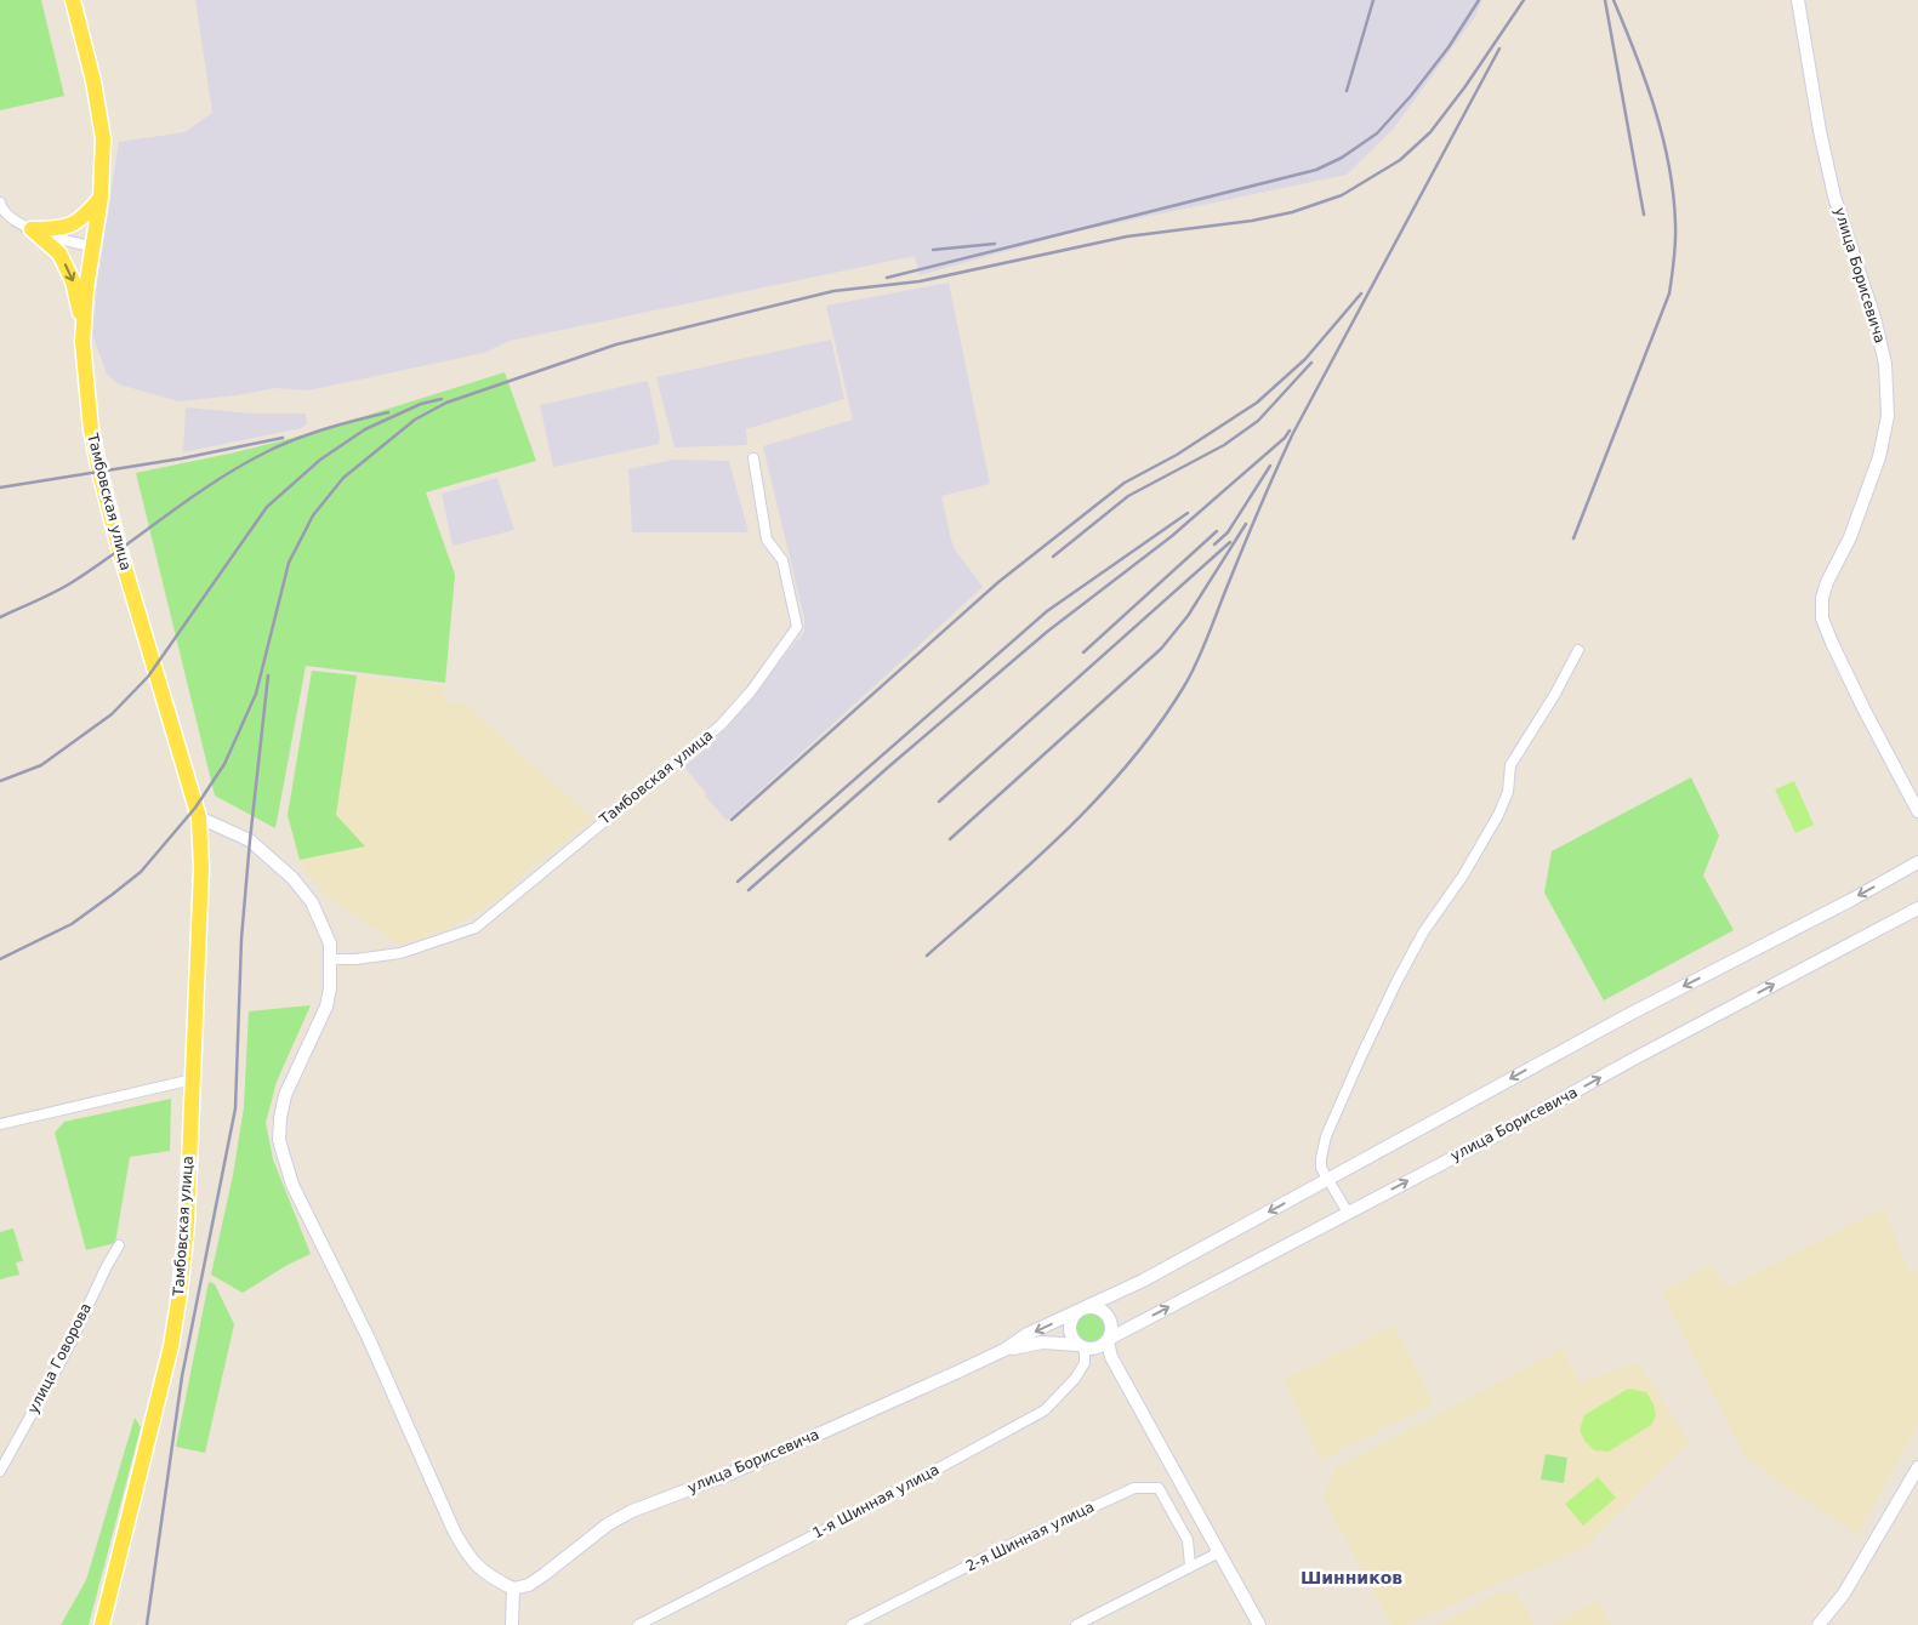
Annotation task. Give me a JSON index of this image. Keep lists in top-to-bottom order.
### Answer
{
  "streets": {
    "main road": ["Тамбовская улица"],
    "street": [
      "улица Борисевича",
      "улица Говорова",
      "1-я Шинная улица",
      "2-я Шинная улица"
    ]
  },
  "crossings": [
    ["улица Борисевича", "1-я Шинная улица"]
  ],
  "districts": ["Шинников"]
}
